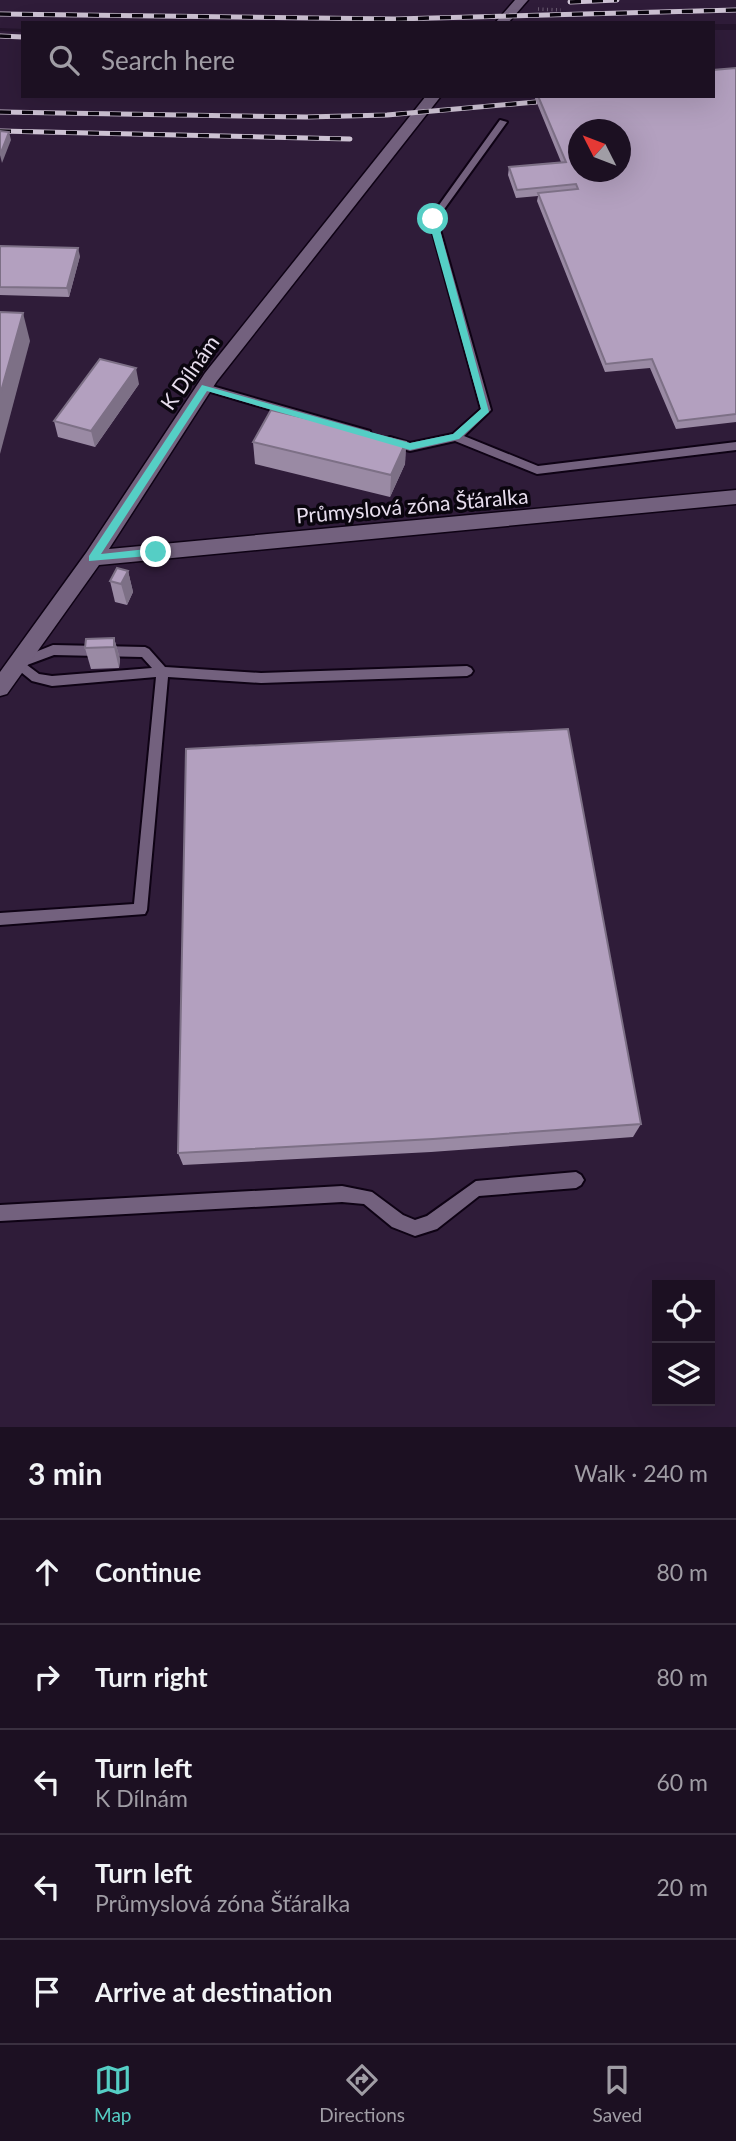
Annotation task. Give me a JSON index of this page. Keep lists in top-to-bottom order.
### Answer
{
  "streets": {
    "street": ["K Dílnám", "Průmyslová zóna Šťáralka"]
  },
  "crossings": [
    ["K Dílnám", "Průmyslová zóna Šťáralka"]
  ],
  "north": "top left",
  "page": {
    "search": "Search here",
    "heading": ["3 min", "Walk · 240 m"],
    "list": [
      ["Continue", "80 m"],
      ["Turn right", "80 m"],
      ["Turn left", "K Dílnám", "60 m"],
      ["Turn left", "Průmyslová zóna Šťáralka", "20 m"],
      "Arrive at destination"
    ],
    "nav": ["Map", "Directions", "Saved"]
  }
}
